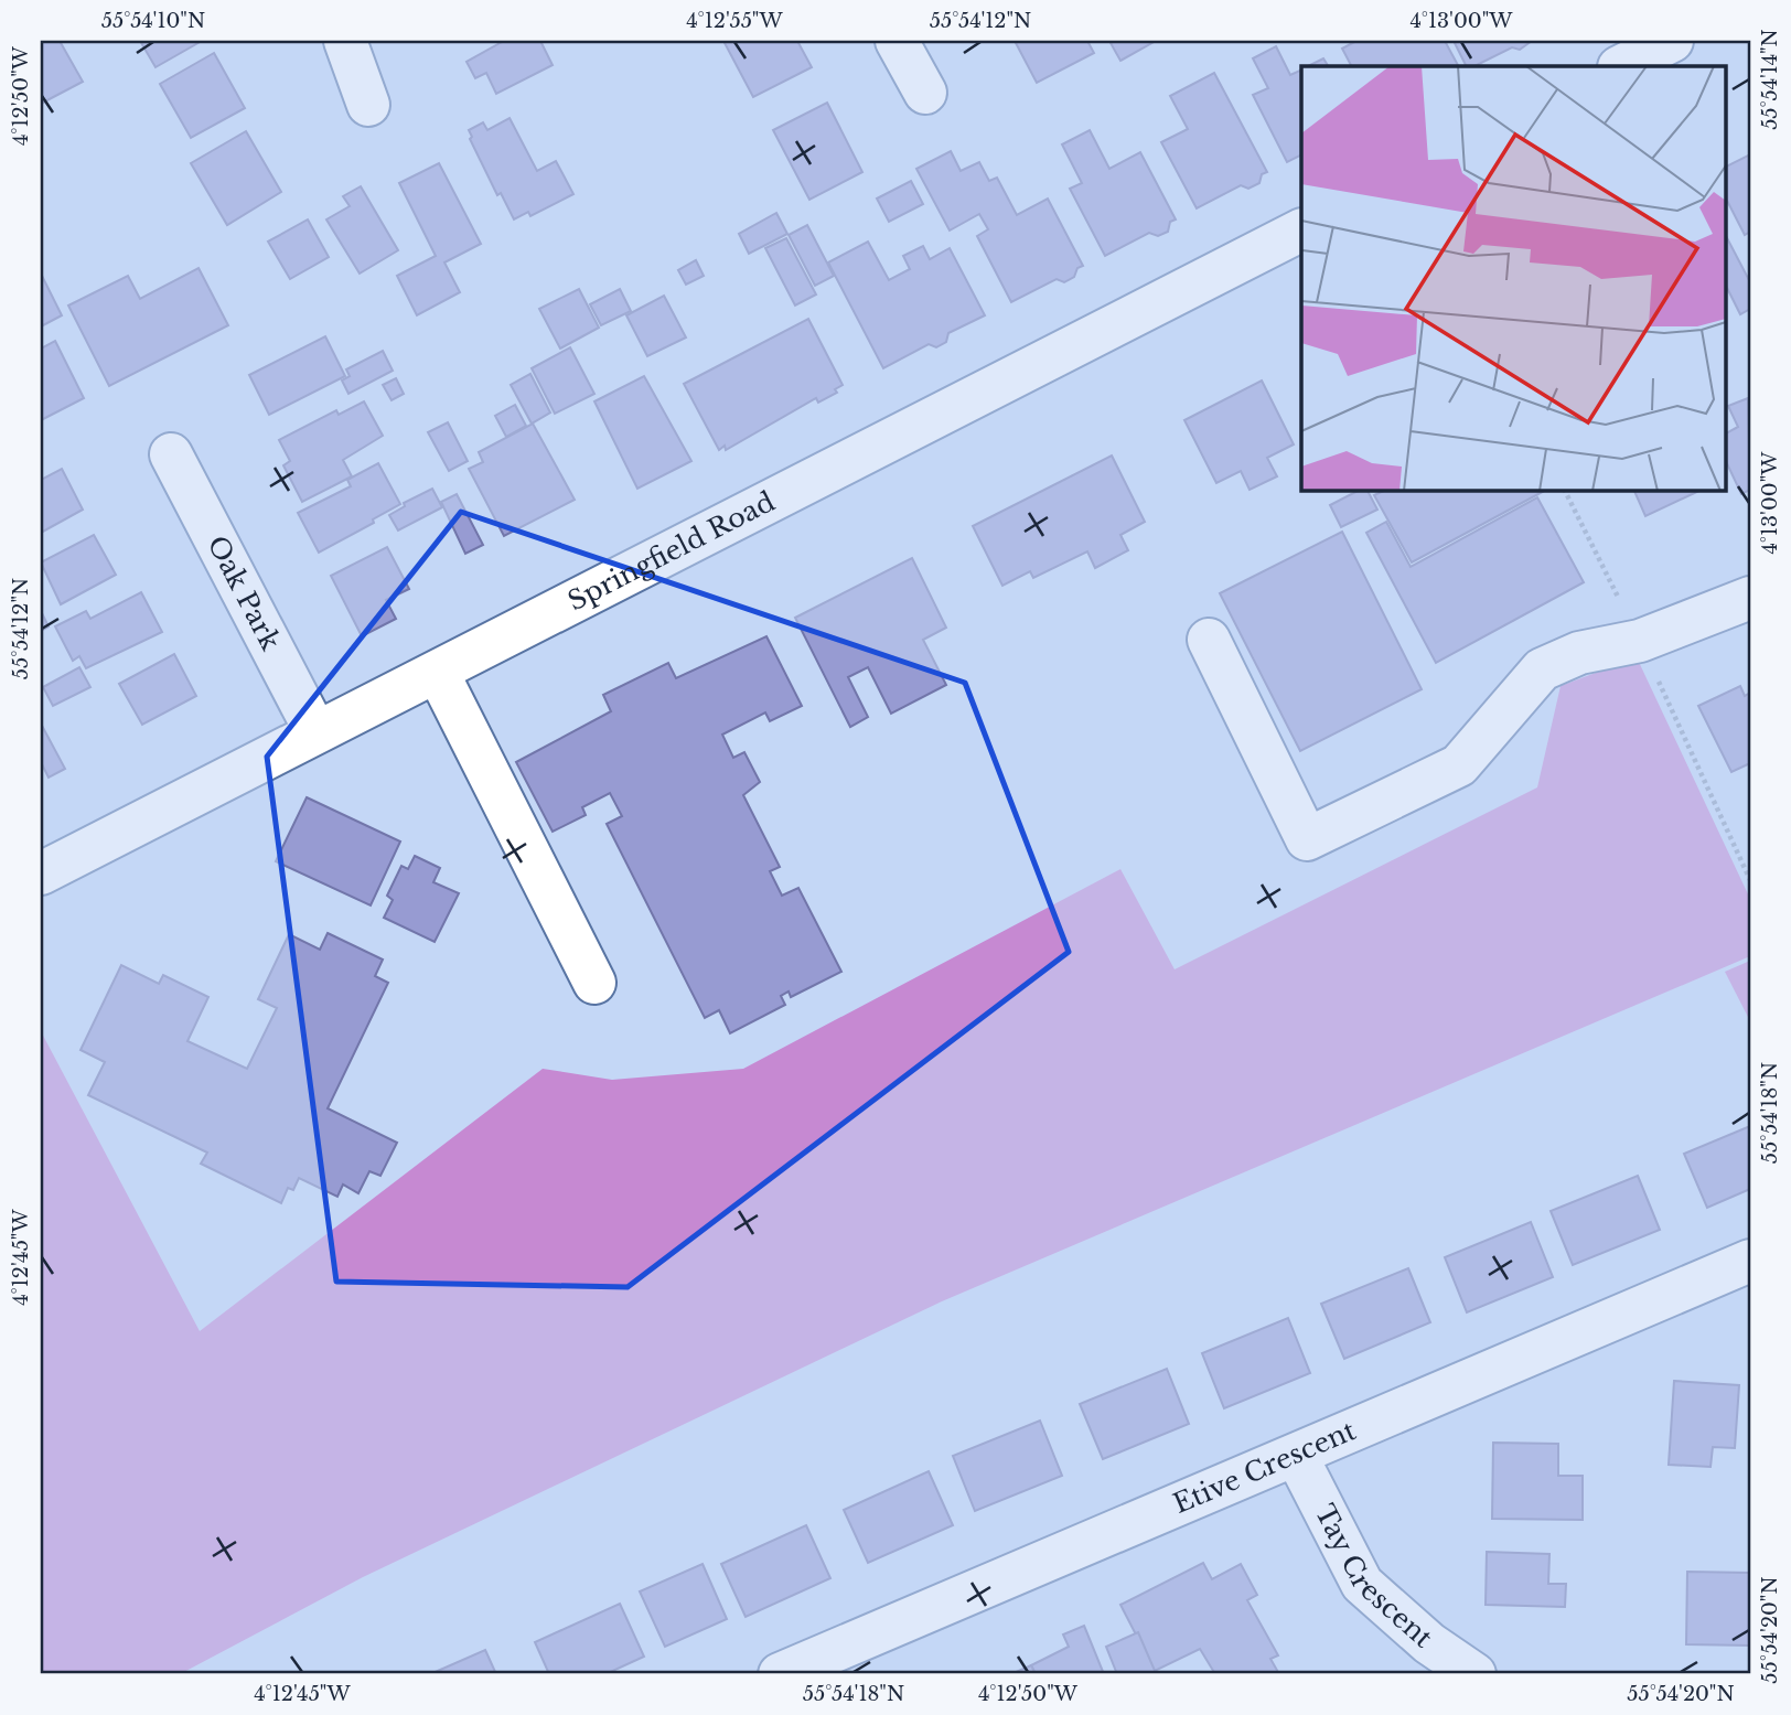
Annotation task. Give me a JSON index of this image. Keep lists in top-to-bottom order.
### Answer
{
  "streets": {
    "street": [
      "Springfield Road",
      "Oak Park",
      "Etive Crescent",
      "Tay Crescent"
    ]
  },
  "crossings": [
    ["Springfield Road", "Oak Park"],
    ["Etive Crescent", "Tay Crescent"]
  ],
  "coordinates": [
    "55°54'10\"N",
    "4°12'55\"W",
    "55°54'12\"N",
    "4°13'00\"W",
    "55°54'14\"N",
    "4°12'50\"W",
    "55°54'18\"N",
    "4°12'45\"W",
    "55°54'20\"N"
  ]
}
